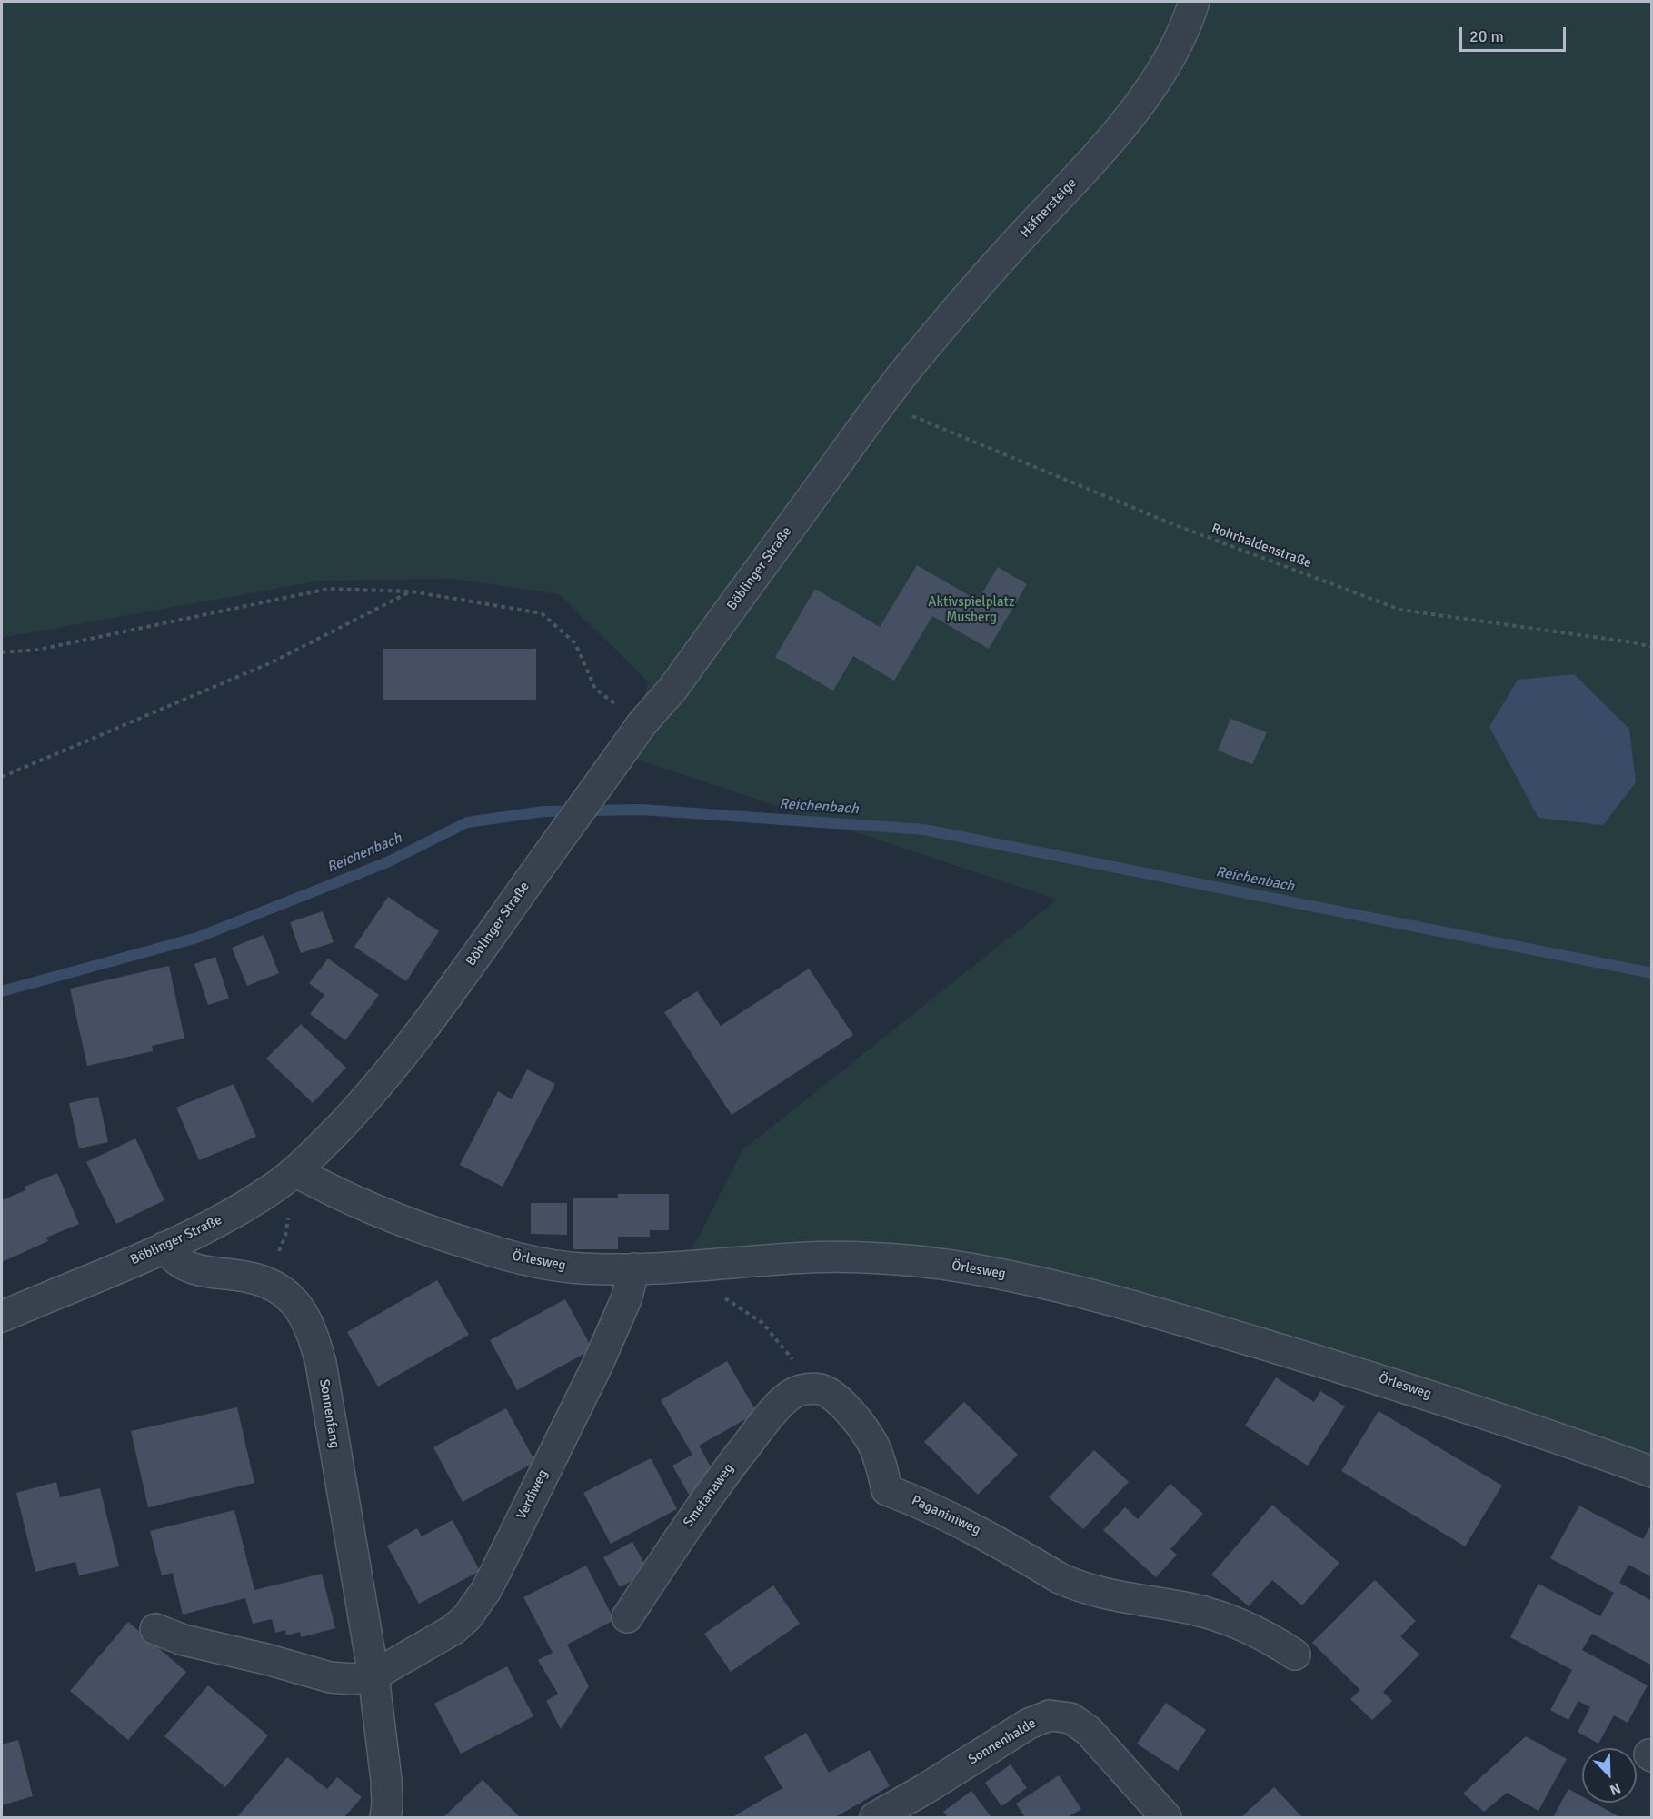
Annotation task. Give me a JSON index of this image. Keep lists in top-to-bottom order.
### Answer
{
  "streets": {
    "street": [
      "Häfnersteige",
      "Böblinger Straße",
      "Örlesweg",
      "Sonnenfang",
      "Verdiweg",
      "Smetanaweg",
      "Paganiniweg",
      "Sonnenhalde"
    ],
    "path": ["Rohrhaldenstraße"]
  },
  "crossings": [
    ["Häfnersteige", "Rohrhaldenstraße"],
    ["Häfnersteige", "Böblinger Straße"],
    ["Rohrhaldenstraße", "Böblinger Straße"],
    ["Böblinger Straße", "Örlesweg"],
    ["Böblinger Straße", "Sonnenfang"],
    ["Örlesweg", "Verdiweg"],
    ["Sonnenfang", "Verdiweg"],
    ["Smetanaweg", "Paganiniweg"]
  ],
  "water": ["Reichenbach"],
  "parks": ["Aktivspielplatz Musberg"],
  "scale_bar": "20 m",
  "north": "bottom right"
}
